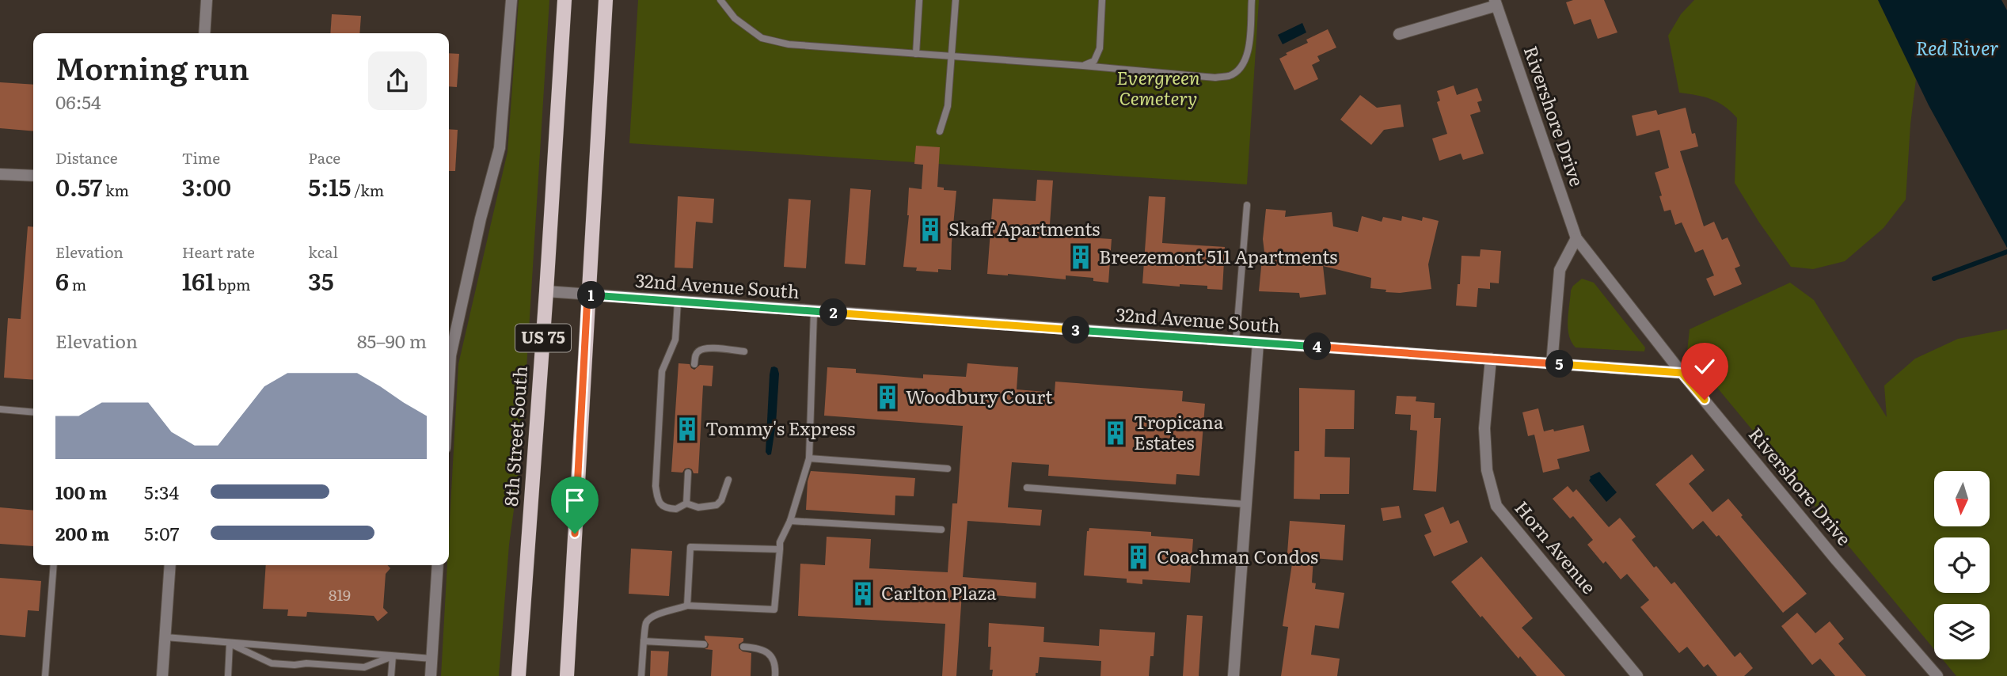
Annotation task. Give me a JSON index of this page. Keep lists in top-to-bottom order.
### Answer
{
  "streets": {
    "main road": ["US 75", "8th Street South"],
    "street": ["Rivershore Drive", "32nd Avenue South", "Horn Avenue"]
  },
  "crossings": [
    ["Rivershore Drive", "32nd Avenue South"],
    ["32nd Avenue South", "US 75"],
    ["32nd Avenue South", "8th Street South"],
    ["32nd Avenue South", "Horn Avenue"]
  ],
  "water": ["Red River"],
  "parks": ["Evergreen Cemetery"],
  "places": {
    "building": [
      "Skaff Apartments",
      "Breezemont 511 Apartments",
      "Woodbury Court",
      "Tommy's Express",
      "Tropicana Estates",
      "Coachman Condos",
      "Carlton Plaza"
    ]
  },
  "house_numbers": ["819"],
  "north": "bottom",
  "page": {
    "heading": ["Morning run", "06:54"],
    "stats": [
      ["Distance", "0.57 km"],
      ["Time", "3:00"],
      ["Pace", "5:15 /km"],
      ["Elevation", "6 m"],
      ["Heart rate", "161 bpm"],
      ["kcal", "35"]
    ],
    "pins": [
      "1",
      "2",
      "3",
      "4",
      "5"
    ],
    "chart": ["Elevation", "85–90 m"],
    "list": [
      {
        "name": "100 m",
        "note": "5:34"
      },
      {
        "name": "200 m",
        "note": "5:07"
      }
    ]
  }
}
